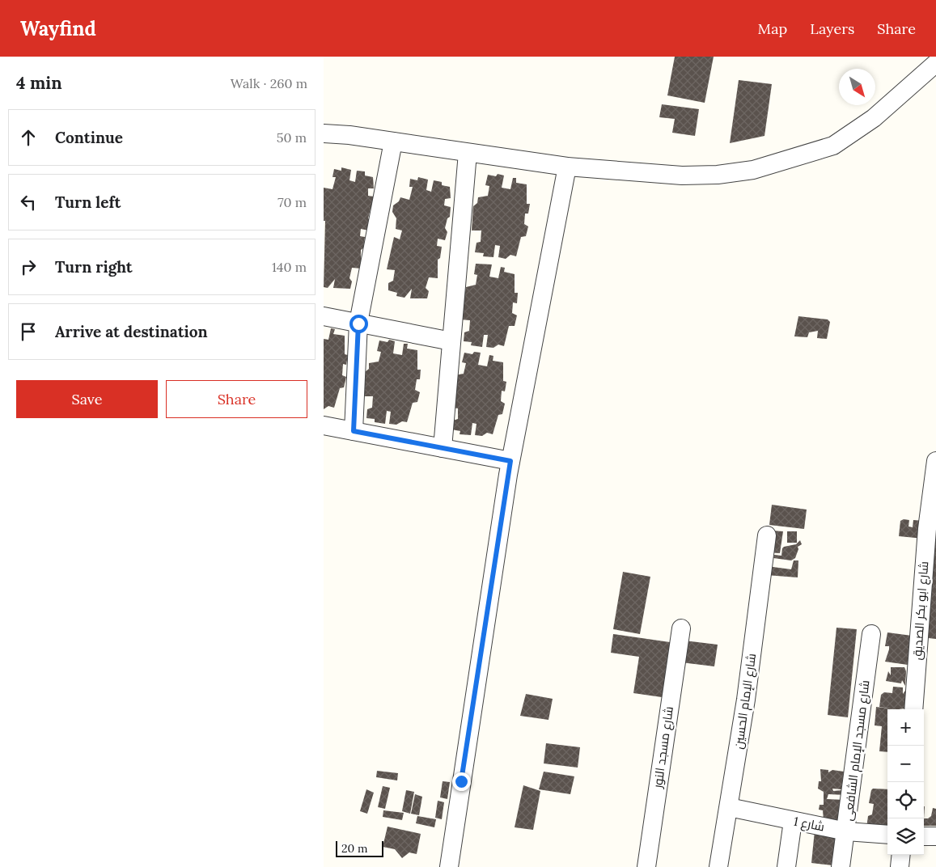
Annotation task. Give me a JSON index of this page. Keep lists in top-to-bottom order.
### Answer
{
  "streets": {
    "street": [
      "شارع ابو بكر الصديق",
      "شارع الإمام الحسين",
      "شارع مسجد النور",
      "شارع مسجد الإمام الشافعى",
      "شارع 1"
    ]
  },
  "crossings": [
    ["شارع الإمام الحسين", "شارع 1"],
    ["شارع مسجد الإمام الشافعى", "شارع 1"]
  ],
  "scale_bar": "20 m",
  "north": "bottom right",
  "page": {
    "header": "Wayfind",
    "nav": ["Map", "Layers", "Share"],
    "heading": ["4 min", "Walk · 260 m"],
    "list": [
      ["Continue", "50 m"],
      ["Turn left", "70 m"],
      ["Turn right", "140 m"],
      "Arrive at destination"
    ],
    "buttons": ["Save", "Share"],
    "map_buttons": ["+", "−"],
    "scale": "20 m"
  }
}
